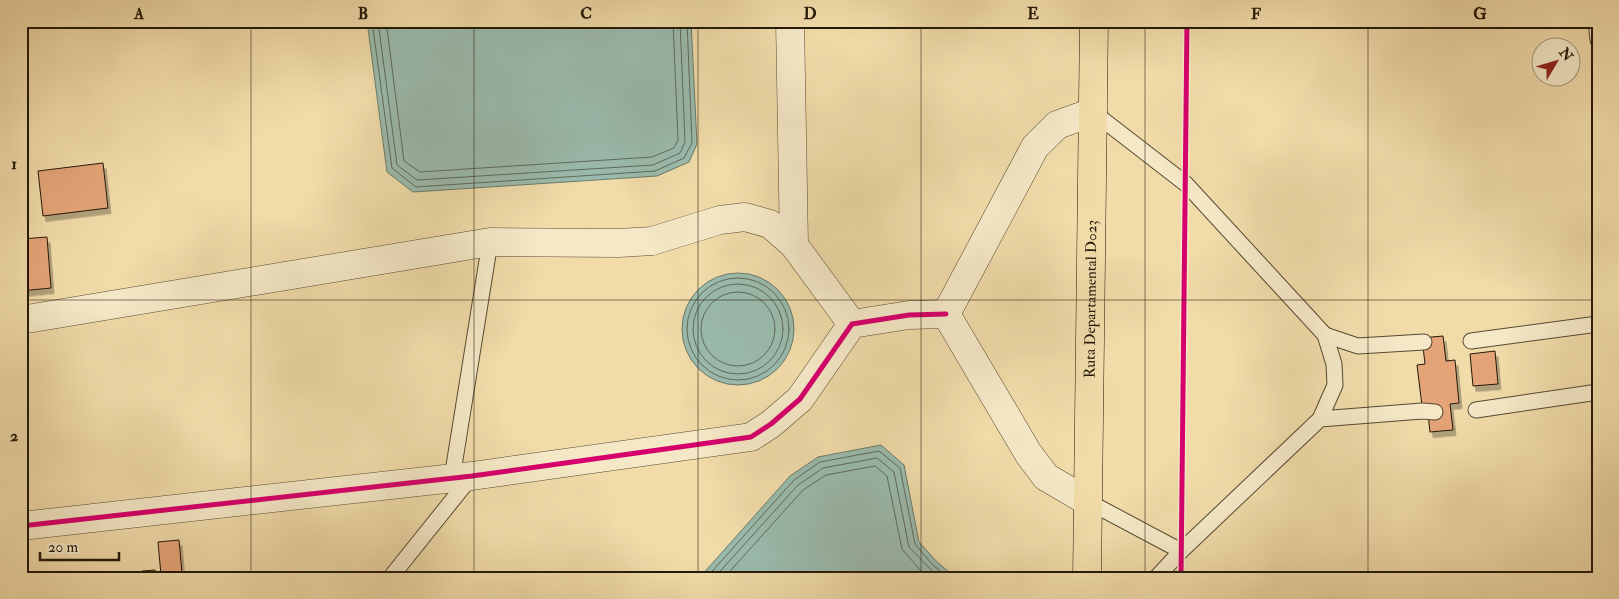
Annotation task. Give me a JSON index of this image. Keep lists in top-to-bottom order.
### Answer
{
  "streets": {
    "main road": ["Ruta Departamental D023"]
  },
  "scale_bar": "20 m",
  "north": "top right",
  "grid": {
    "columns": [
      "A",
      "B",
      "C",
      "D",
      "E",
      "F",
      "G"
    ],
    "rows": ["1", "2"]
  }
}
